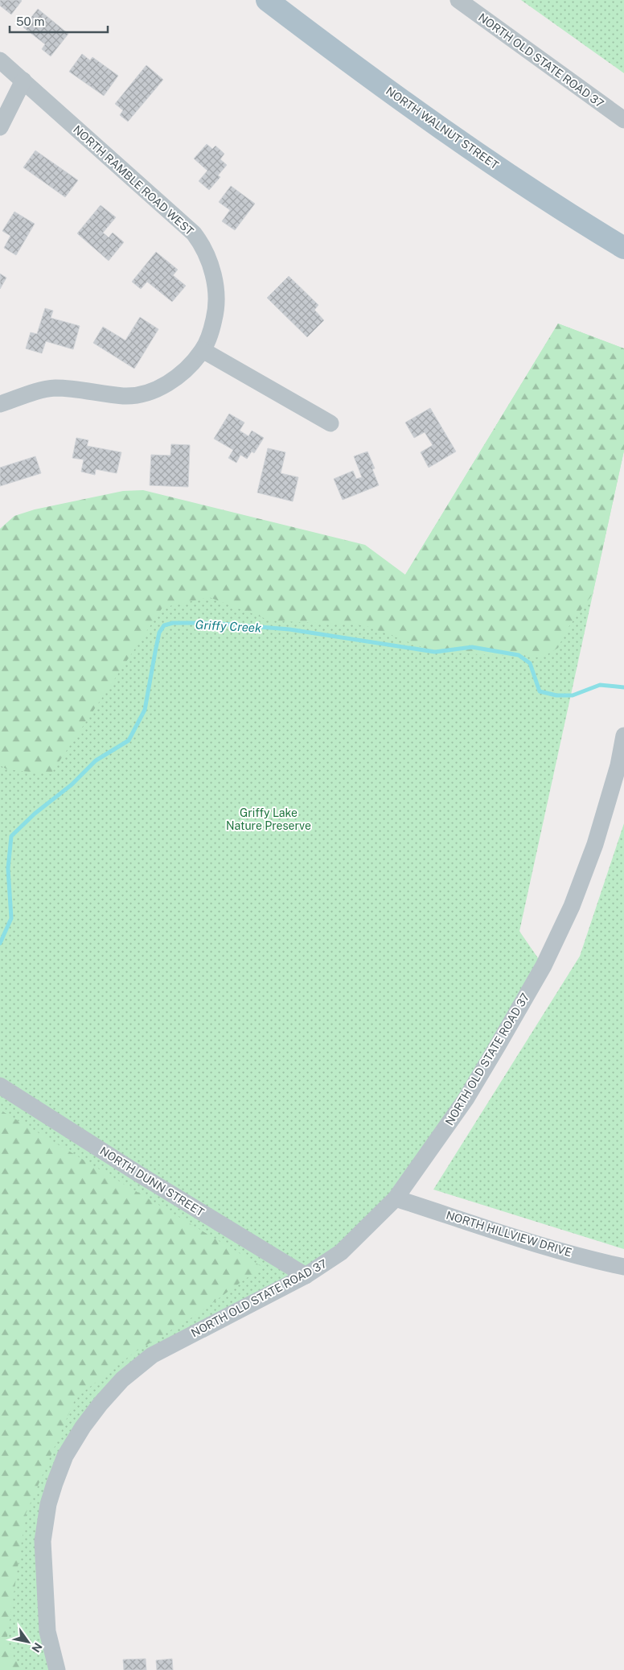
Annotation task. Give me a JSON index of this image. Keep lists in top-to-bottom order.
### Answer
{
  "streets": {
    "main road": ["NORTH WALNUT STREET"],
    "street": [
      "NORTH OLD STATE ROAD 37",
      "NORTH RAMBLE ROAD WEST",
      "NORTH DUNN STREET",
      "NORTH HILLVIEW DRIVE"
    ]
  },
  "crossings": [
    ["NORTH OLD STATE ROAD 37", "NORTH DUNN STREET"],
    ["NORTH OLD STATE ROAD 37", "NORTH HILLVIEW DRIVE"]
  ],
  "water": ["Griffy Creek"],
  "parks": ["Griffy Lake Nature Preserve"],
  "scale_bar": "50 m",
  "north": "bottom right"
}
